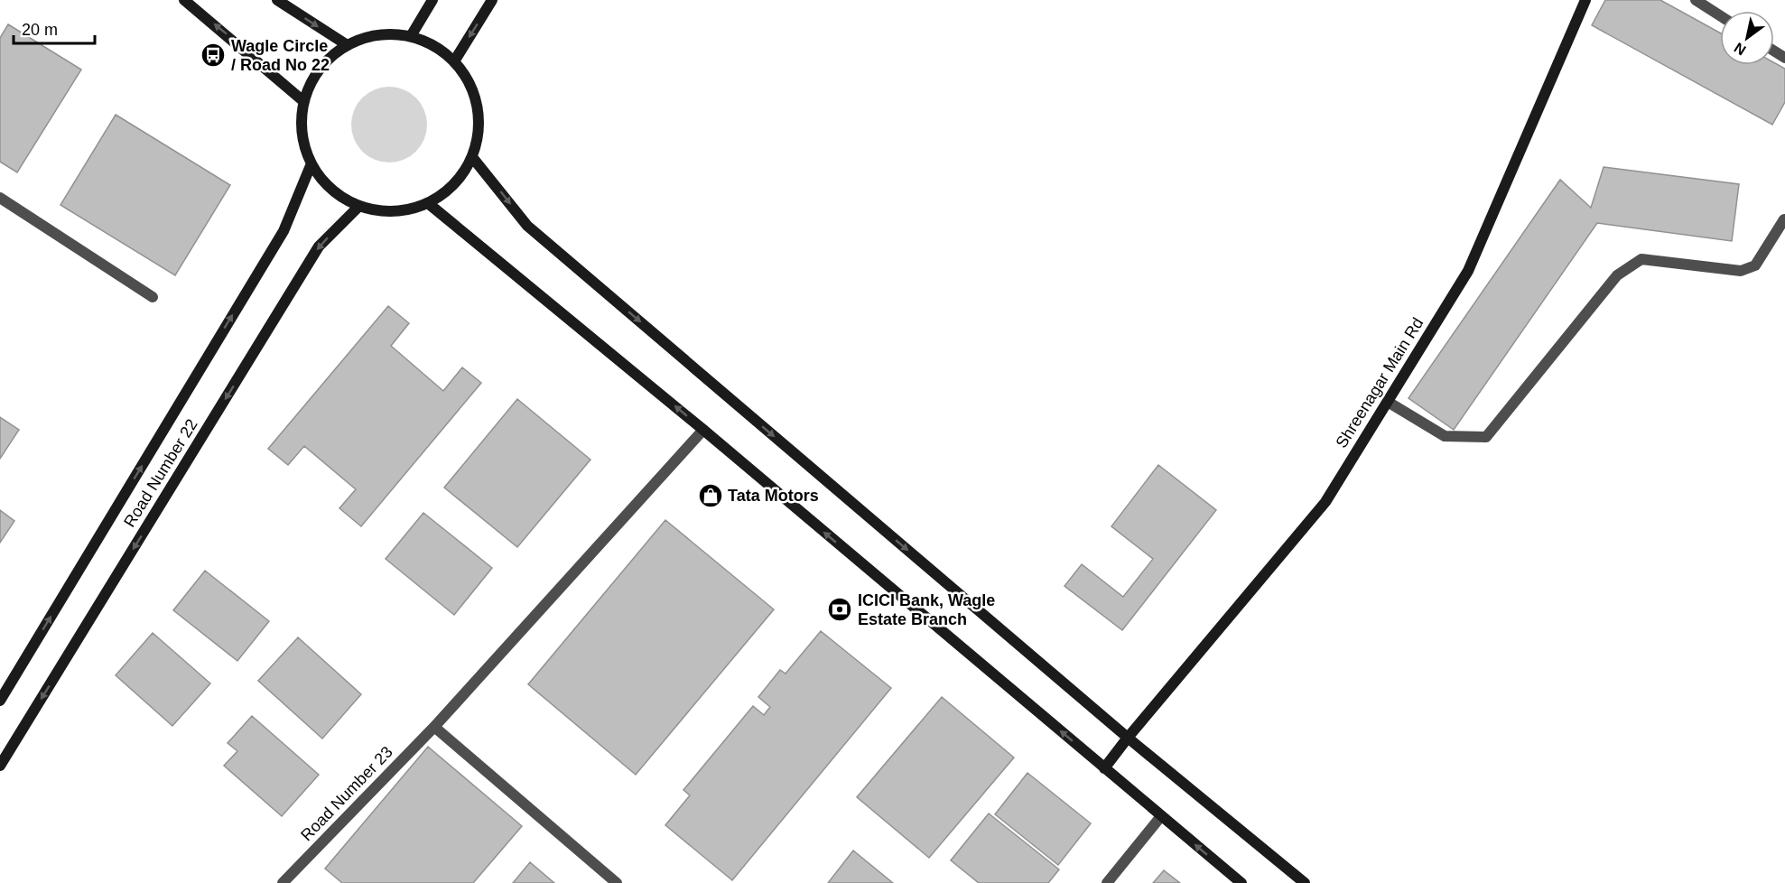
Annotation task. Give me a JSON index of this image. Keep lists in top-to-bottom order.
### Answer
{
  "streets": {
    "street": ["Shreenagar Main Rd", "Road Number 22", "Road Number 23"]
  },
  "places": {
    "bus stop": ["Wagle Circle / Road No 22"],
    "shop": ["Tata Motors"],
    "bank": ["ICICI Bank, Wagle Estate Branch"]
  },
  "scale_bar": "20 m",
  "north": "bottom left"
}
